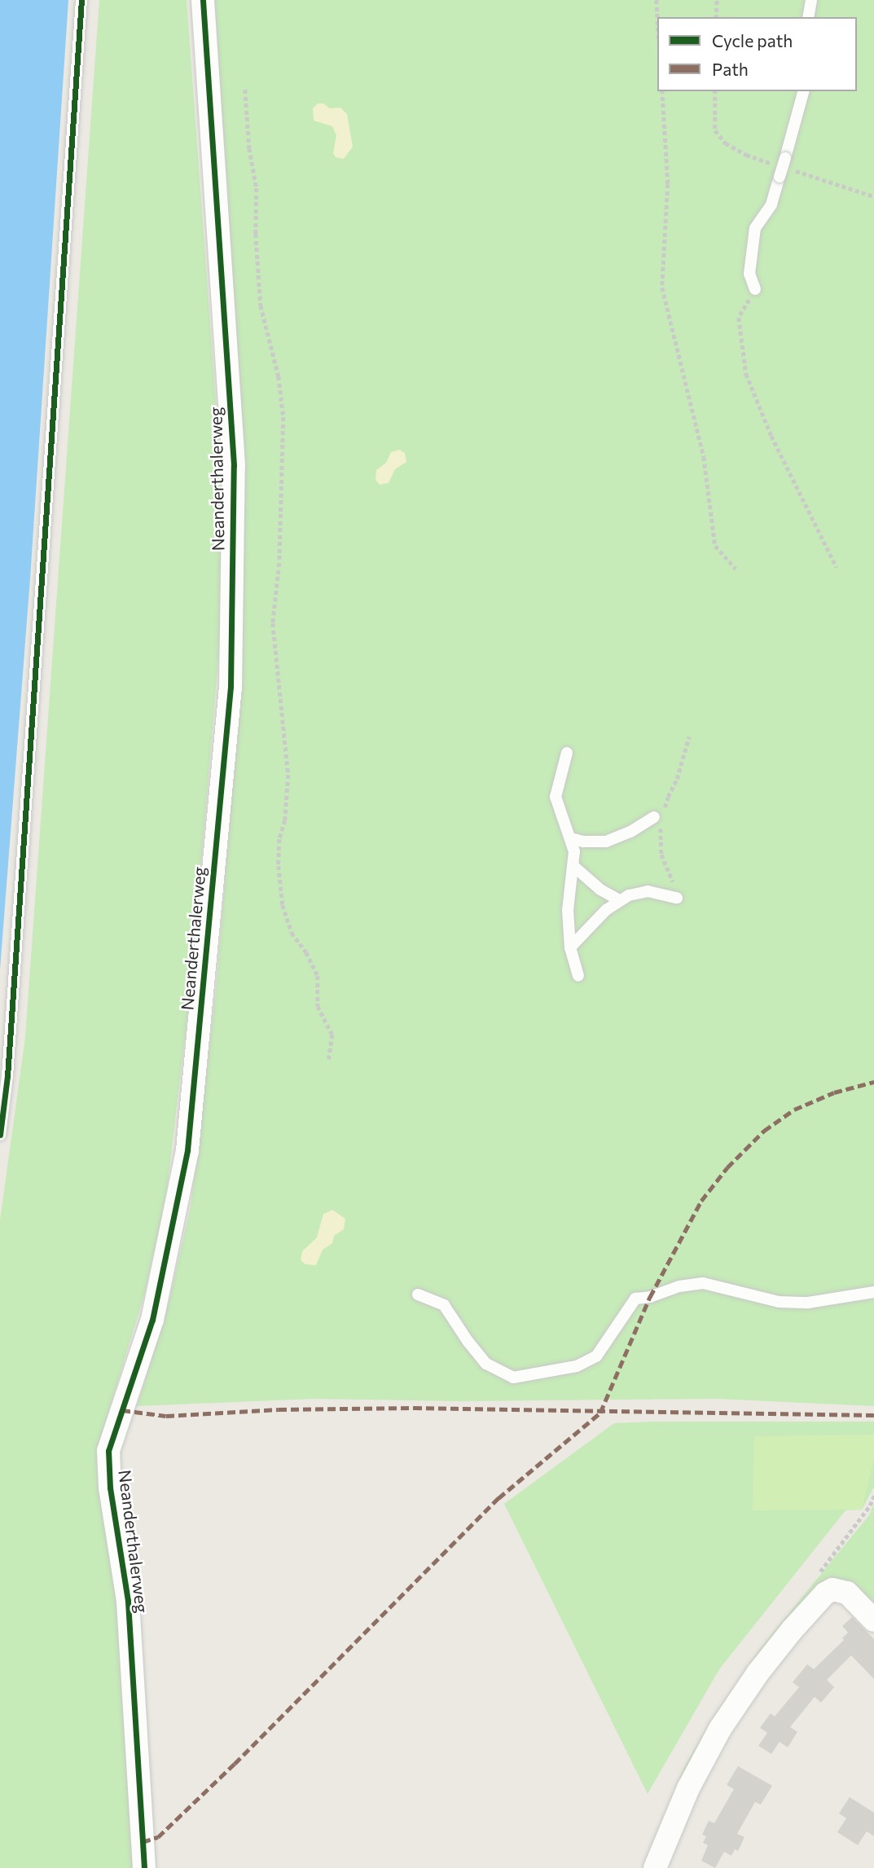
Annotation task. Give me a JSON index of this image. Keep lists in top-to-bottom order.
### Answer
{
  "streets": {
    "street": ["Neanderthalerweg"]
  },
  "legend": ["Cycle path", "Path"]
}
